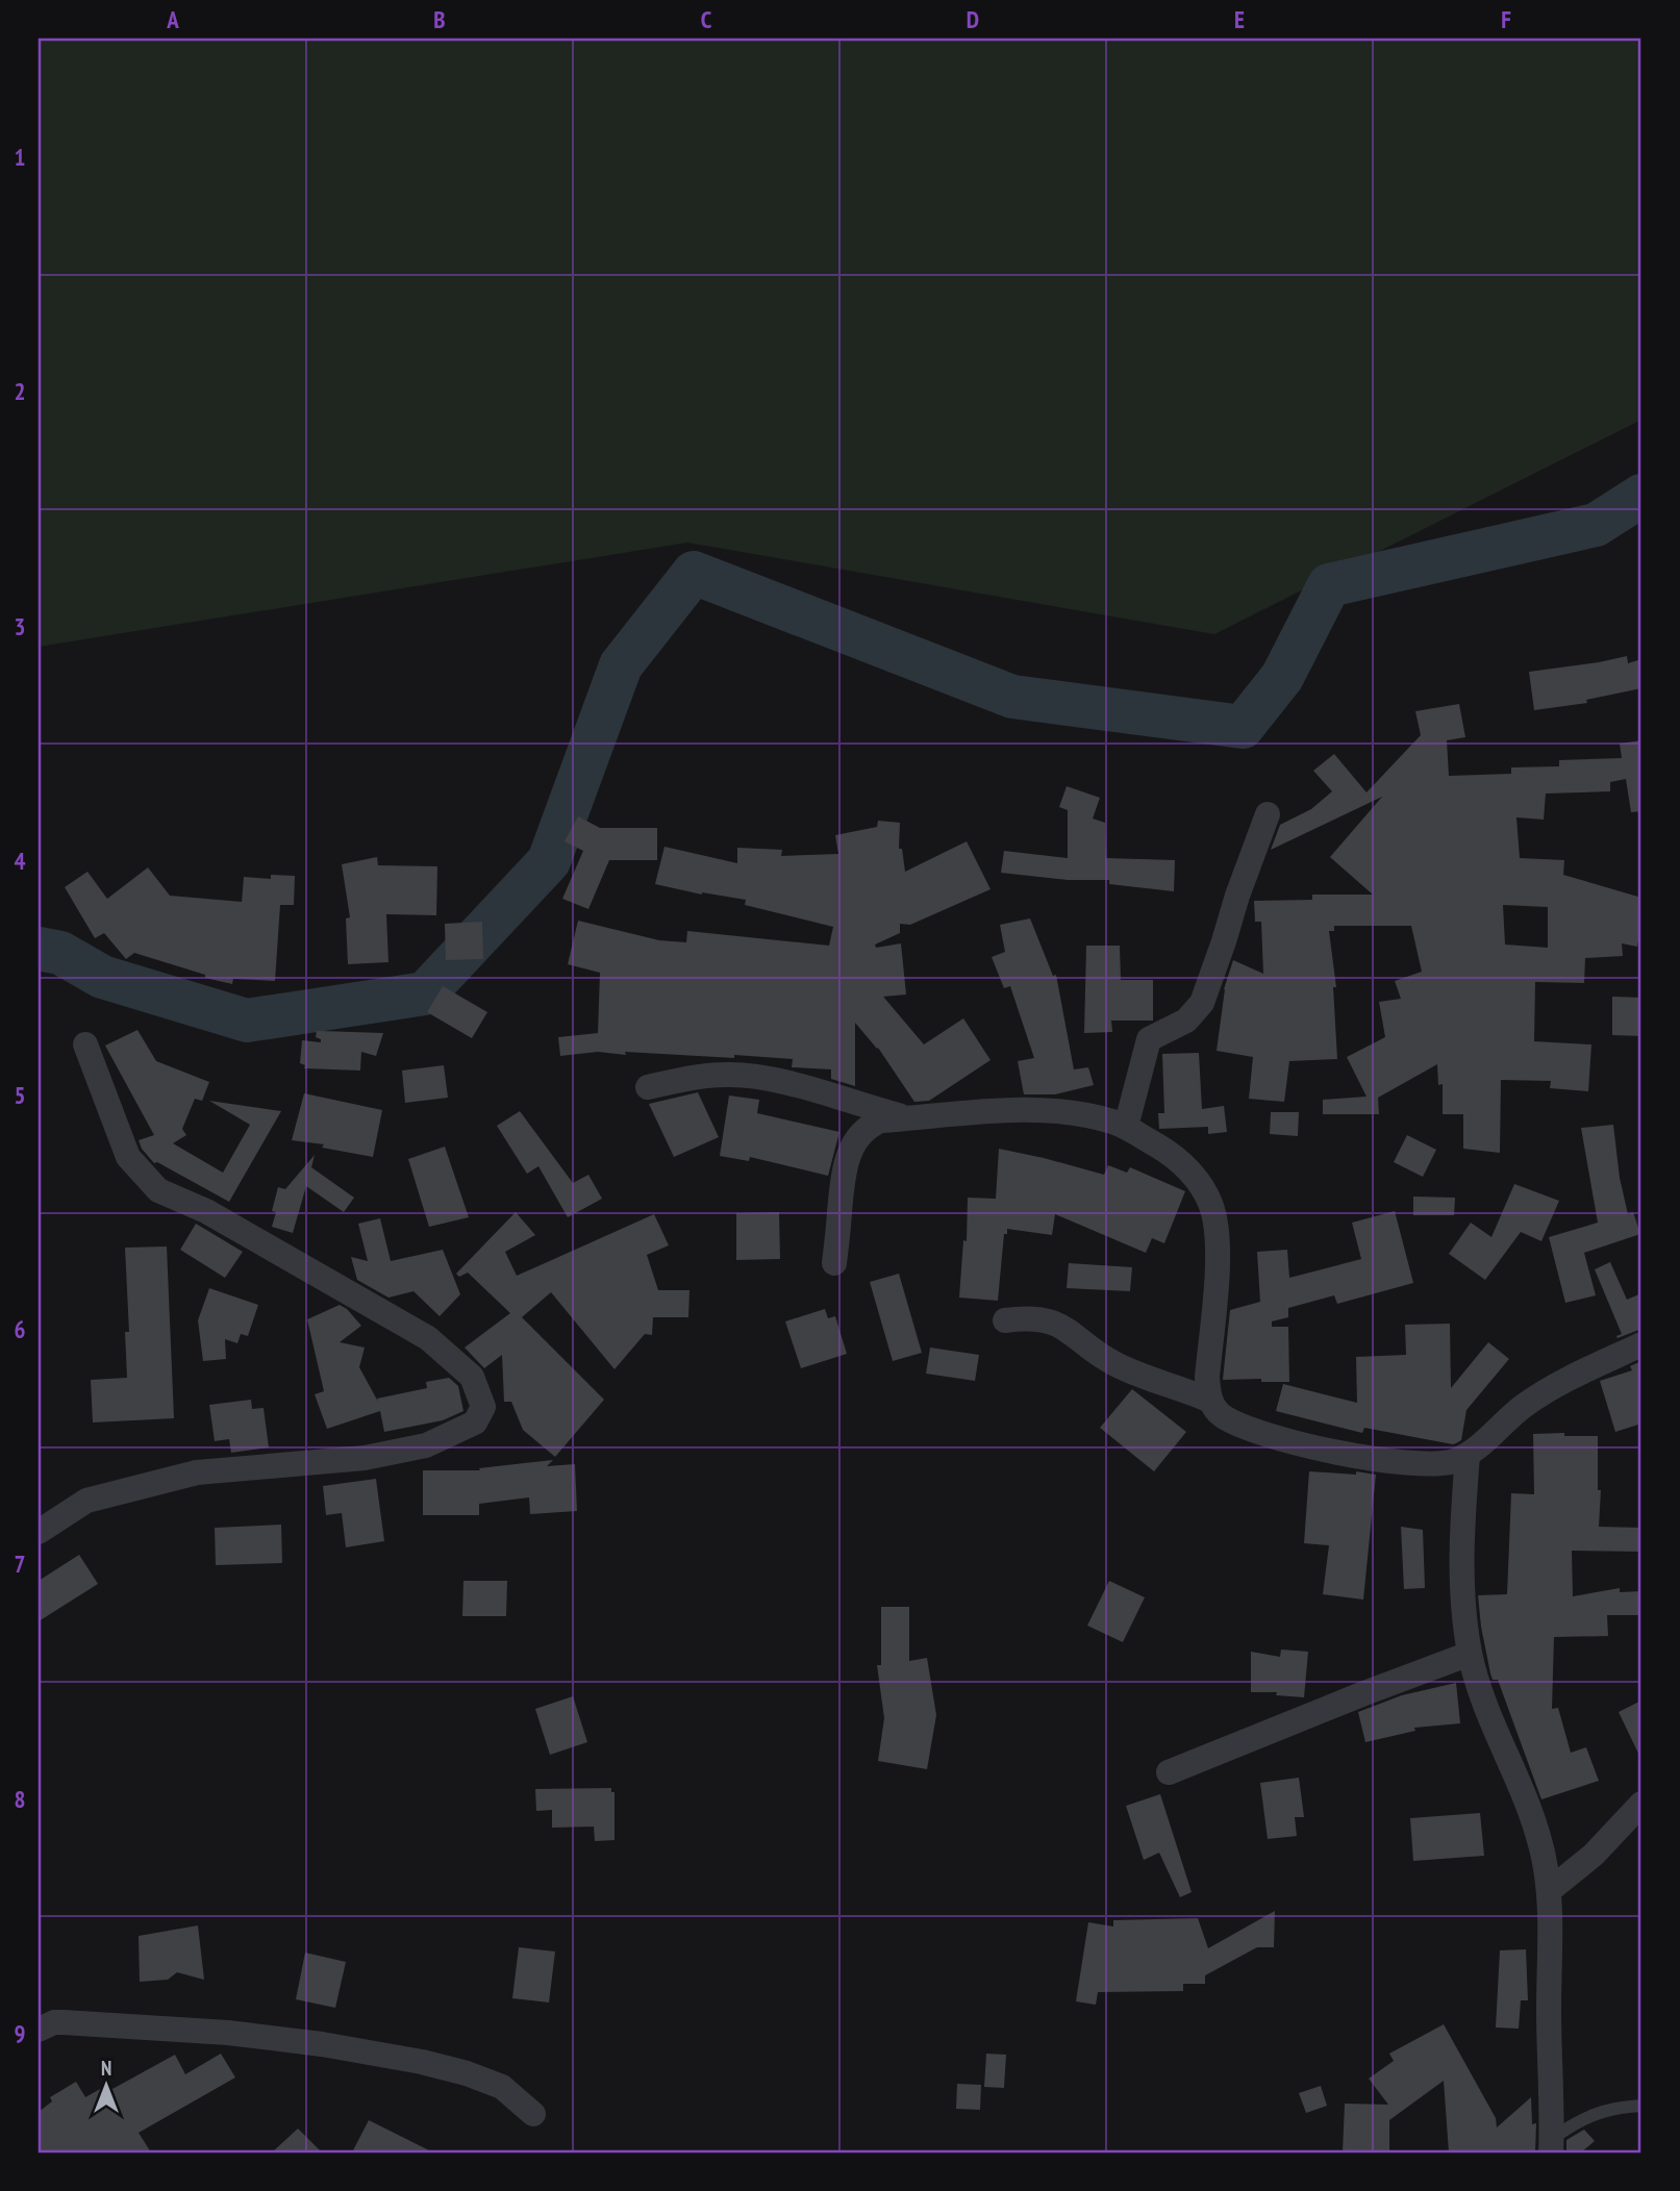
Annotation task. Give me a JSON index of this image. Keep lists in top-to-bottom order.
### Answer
{
  "north": "top",
  "grid": {
    "columns": [
      "A",
      "B",
      "C",
      "D",
      "E",
      "F"
    ],
    "rows": [
      "1",
      "2",
      "3",
      "4",
      "5",
      "6",
      "7",
      "8",
      "9"
    ]
  }
}
